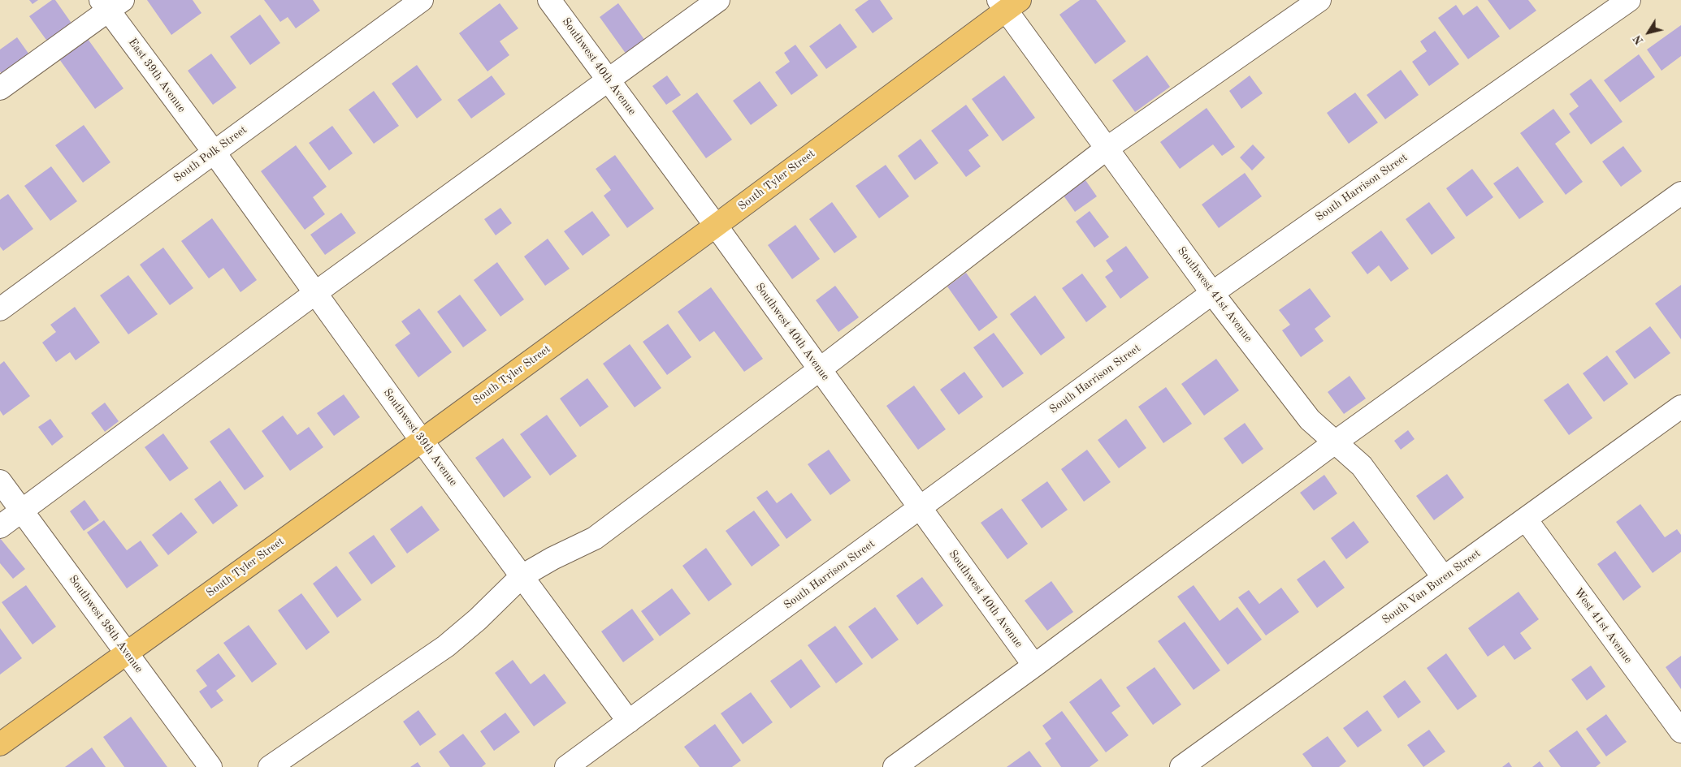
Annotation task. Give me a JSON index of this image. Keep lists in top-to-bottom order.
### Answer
{
  "streets": {
    "main road": ["South Tyler Street"],
    "street": [
      "Southwest 40th Avenue",
      "East 39th Avenue",
      "South Polk Street",
      "South Harrison Street",
      "Southwest 41st Avenue",
      "Southwest 39th Avenue",
      "South Van Buren Street",
      "Southwest 38th Avenue",
      "West 41st Avenue"
    ]
  },
  "crossings": [
    ["Southwest 40th Avenue", "South Tyler Street"],
    ["Southwest 40th Avenue", "South Harrison Street"],
    ["East 39th Avenue", "South Polk Street"],
    ["East 39th Avenue", "Southwest 39th Avenue"],
    ["South Polk Street", "Southwest 39th Avenue"],
    ["South Tyler Street", "Southwest 41st Avenue"],
    ["South Tyler Street", "Southwest 39th Avenue"],
    ["South Tyler Street", "Southwest 38th Avenue"],
    ["South Harrison Street", "Southwest 41st Avenue"],
    ["South Harrison Street", "Southwest 39th Avenue"],
    ["Southwest 41st Avenue", "South Van Buren Street"],
    ["South Van Buren Street", "West 41st Avenue"]
  ],
  "north": "bottom left"
}
